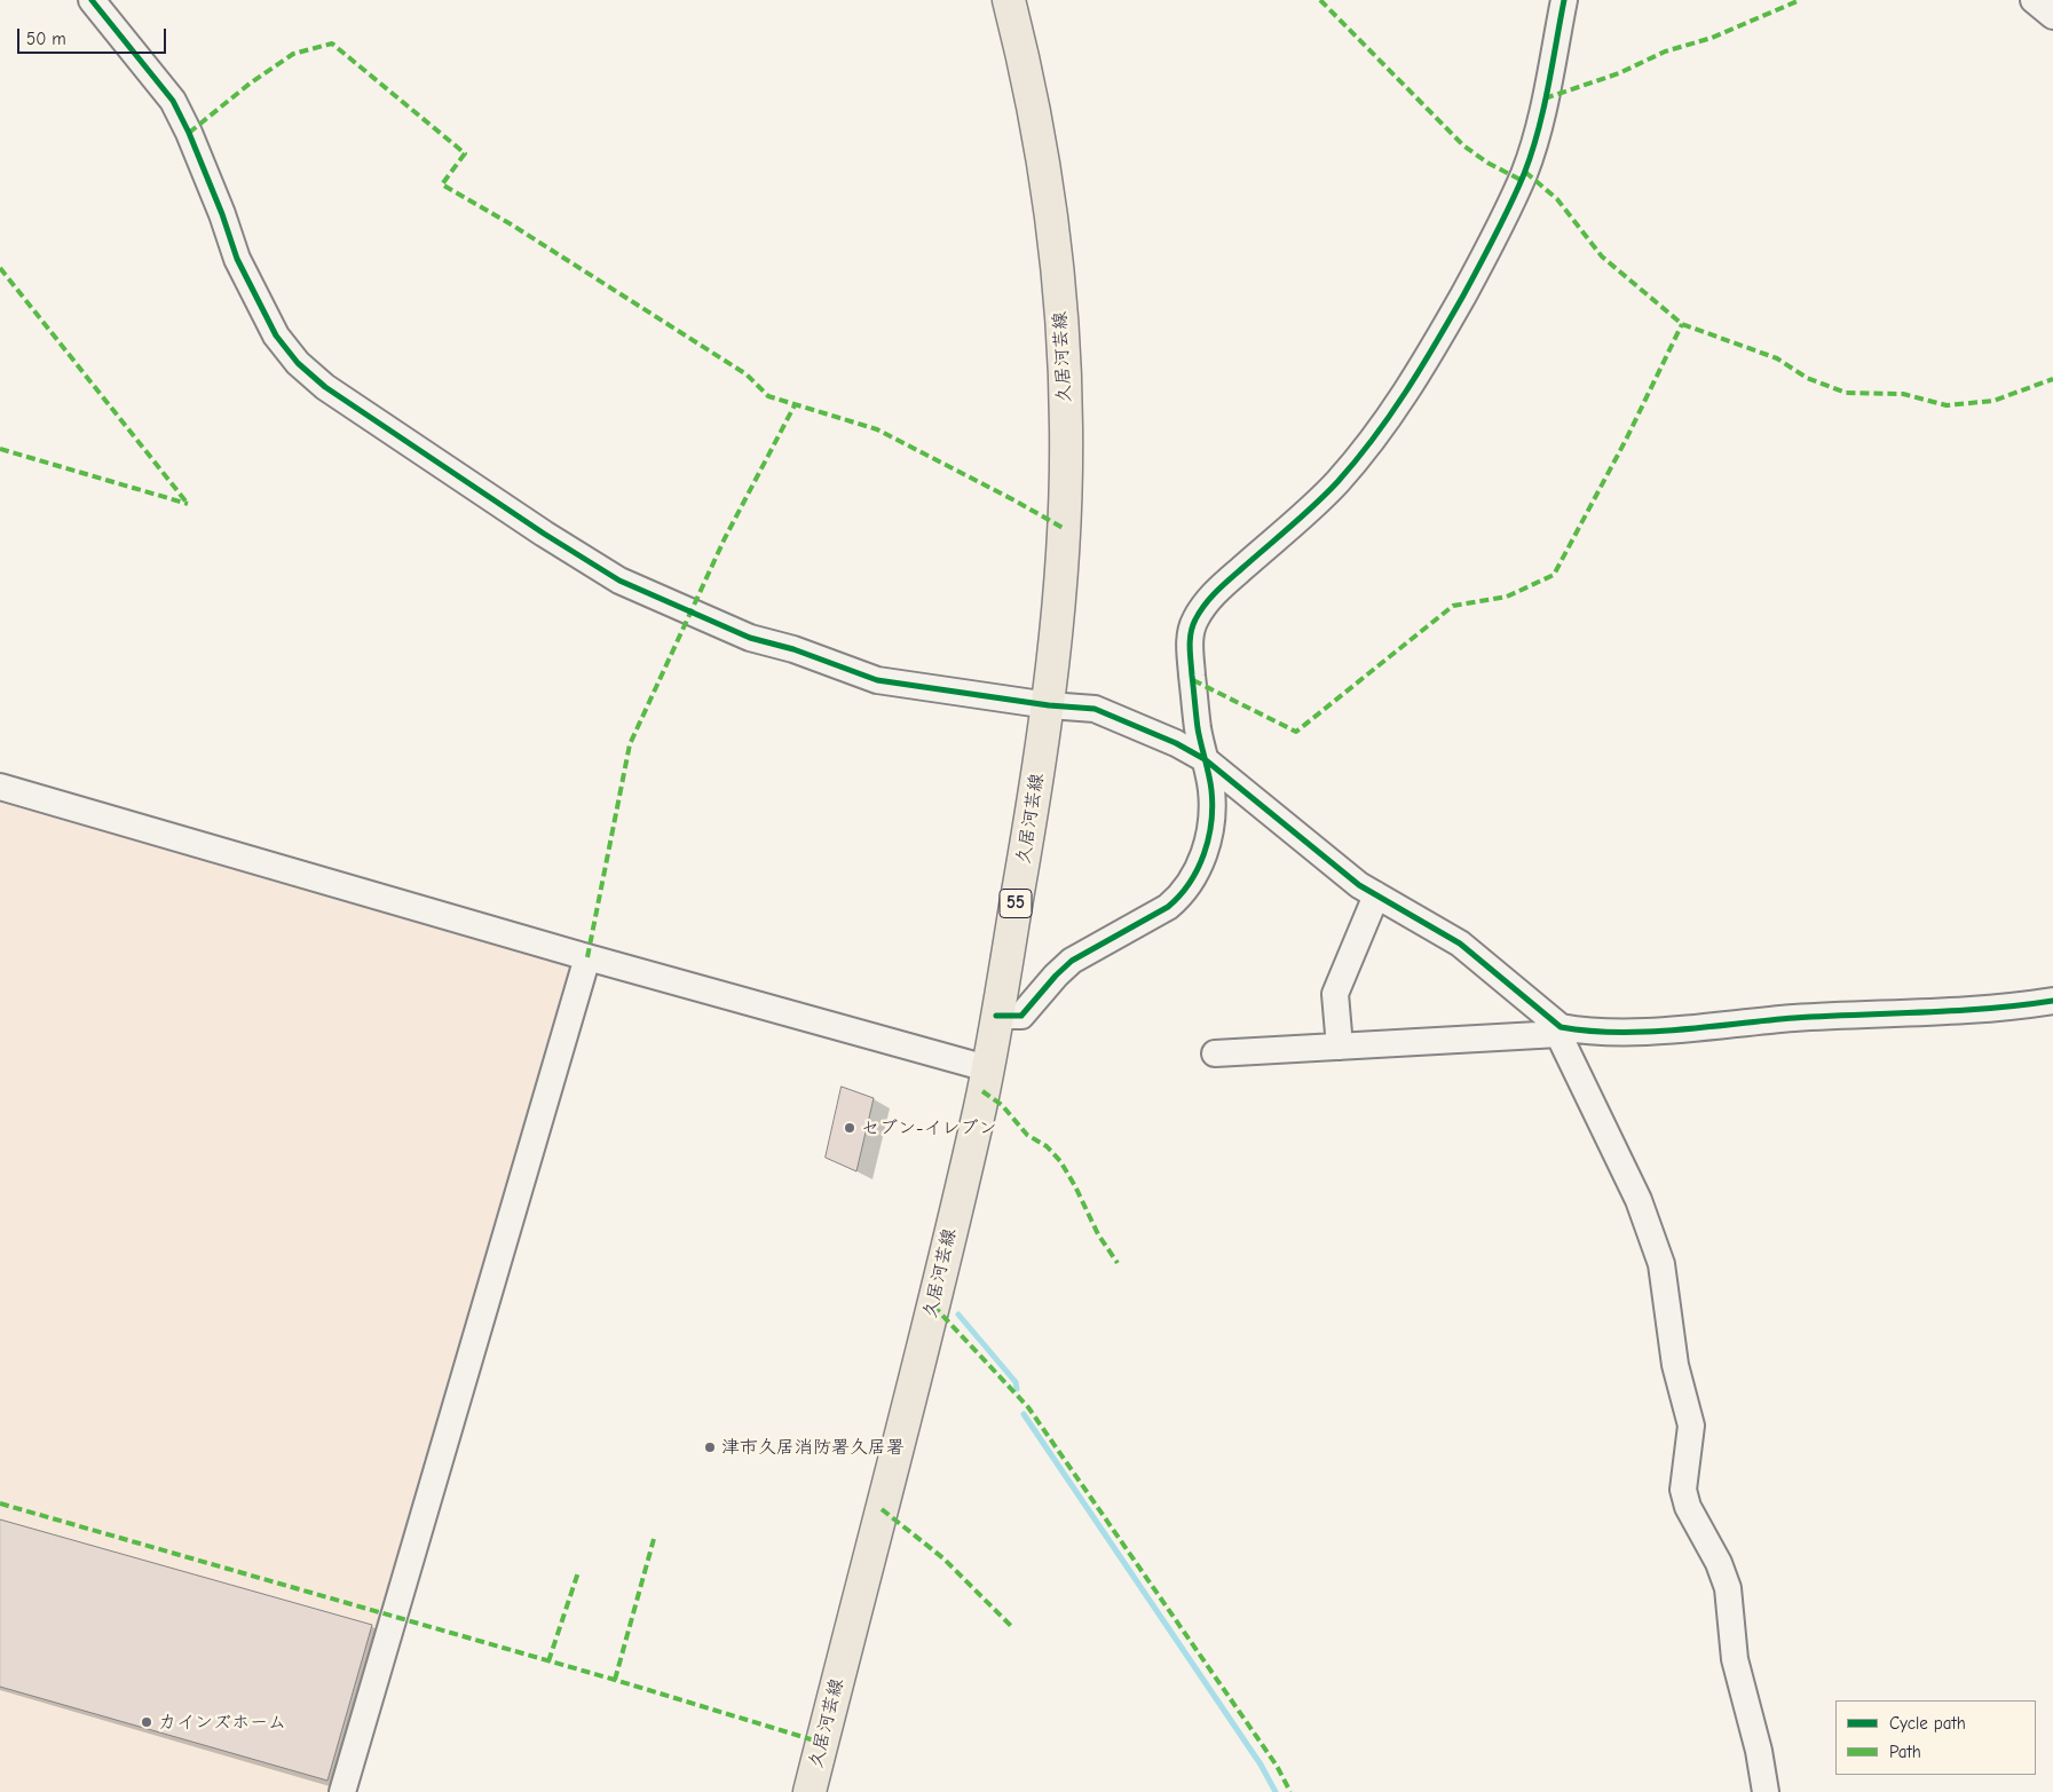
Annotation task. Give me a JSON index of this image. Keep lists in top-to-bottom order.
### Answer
{
  "streets": {
    "main road": ["久居河芸線", "55"]
  },
  "places": ["セブン-イレブン", "津市久居消防署久居署", "カインズホーム"],
  "legend": ["Cycle path", "Path"],
  "scale_bar": "50 m"
}
